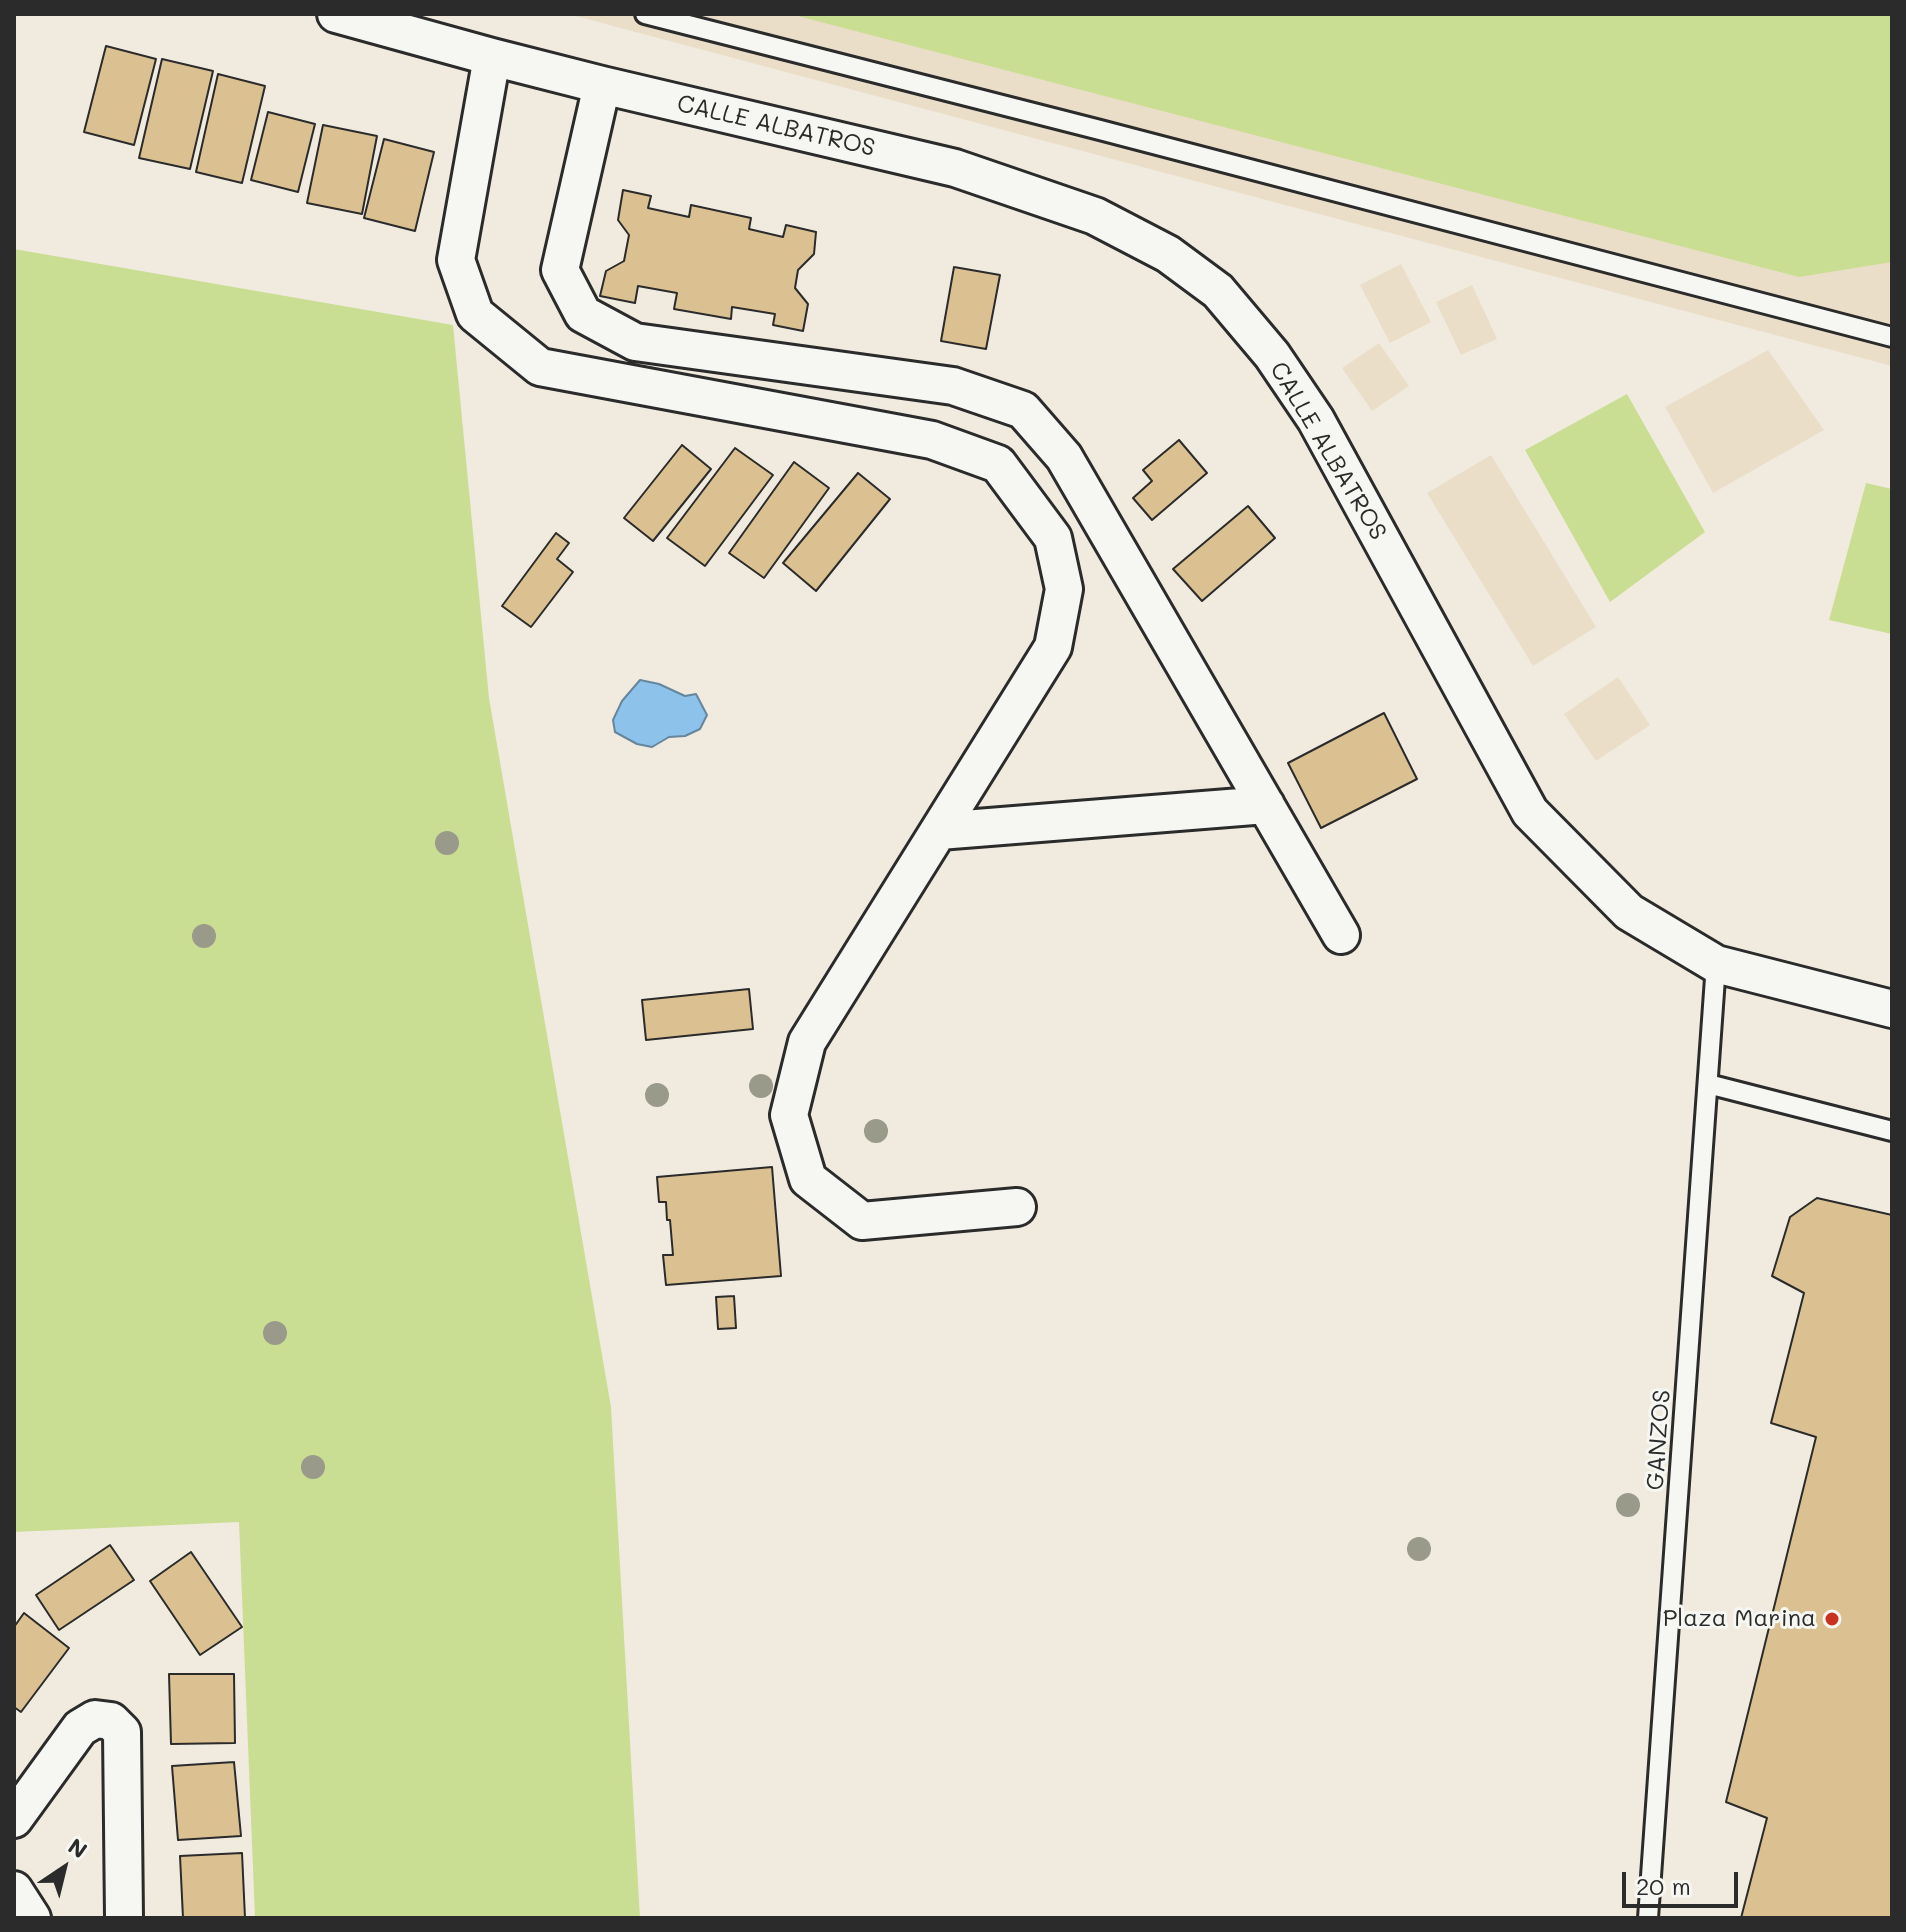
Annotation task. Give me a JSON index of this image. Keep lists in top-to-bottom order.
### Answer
{
  "streets": {
    "street": ["CALLE ALBATROS"],
    "lane": ["GANZOS"]
  },
  "crossings": [
    ["CALLE ALBATROS", "GANZOS"]
  ],
  "places": ["Plaza Marina"],
  "scale_bar": "20 m",
  "north": "top right"
}
